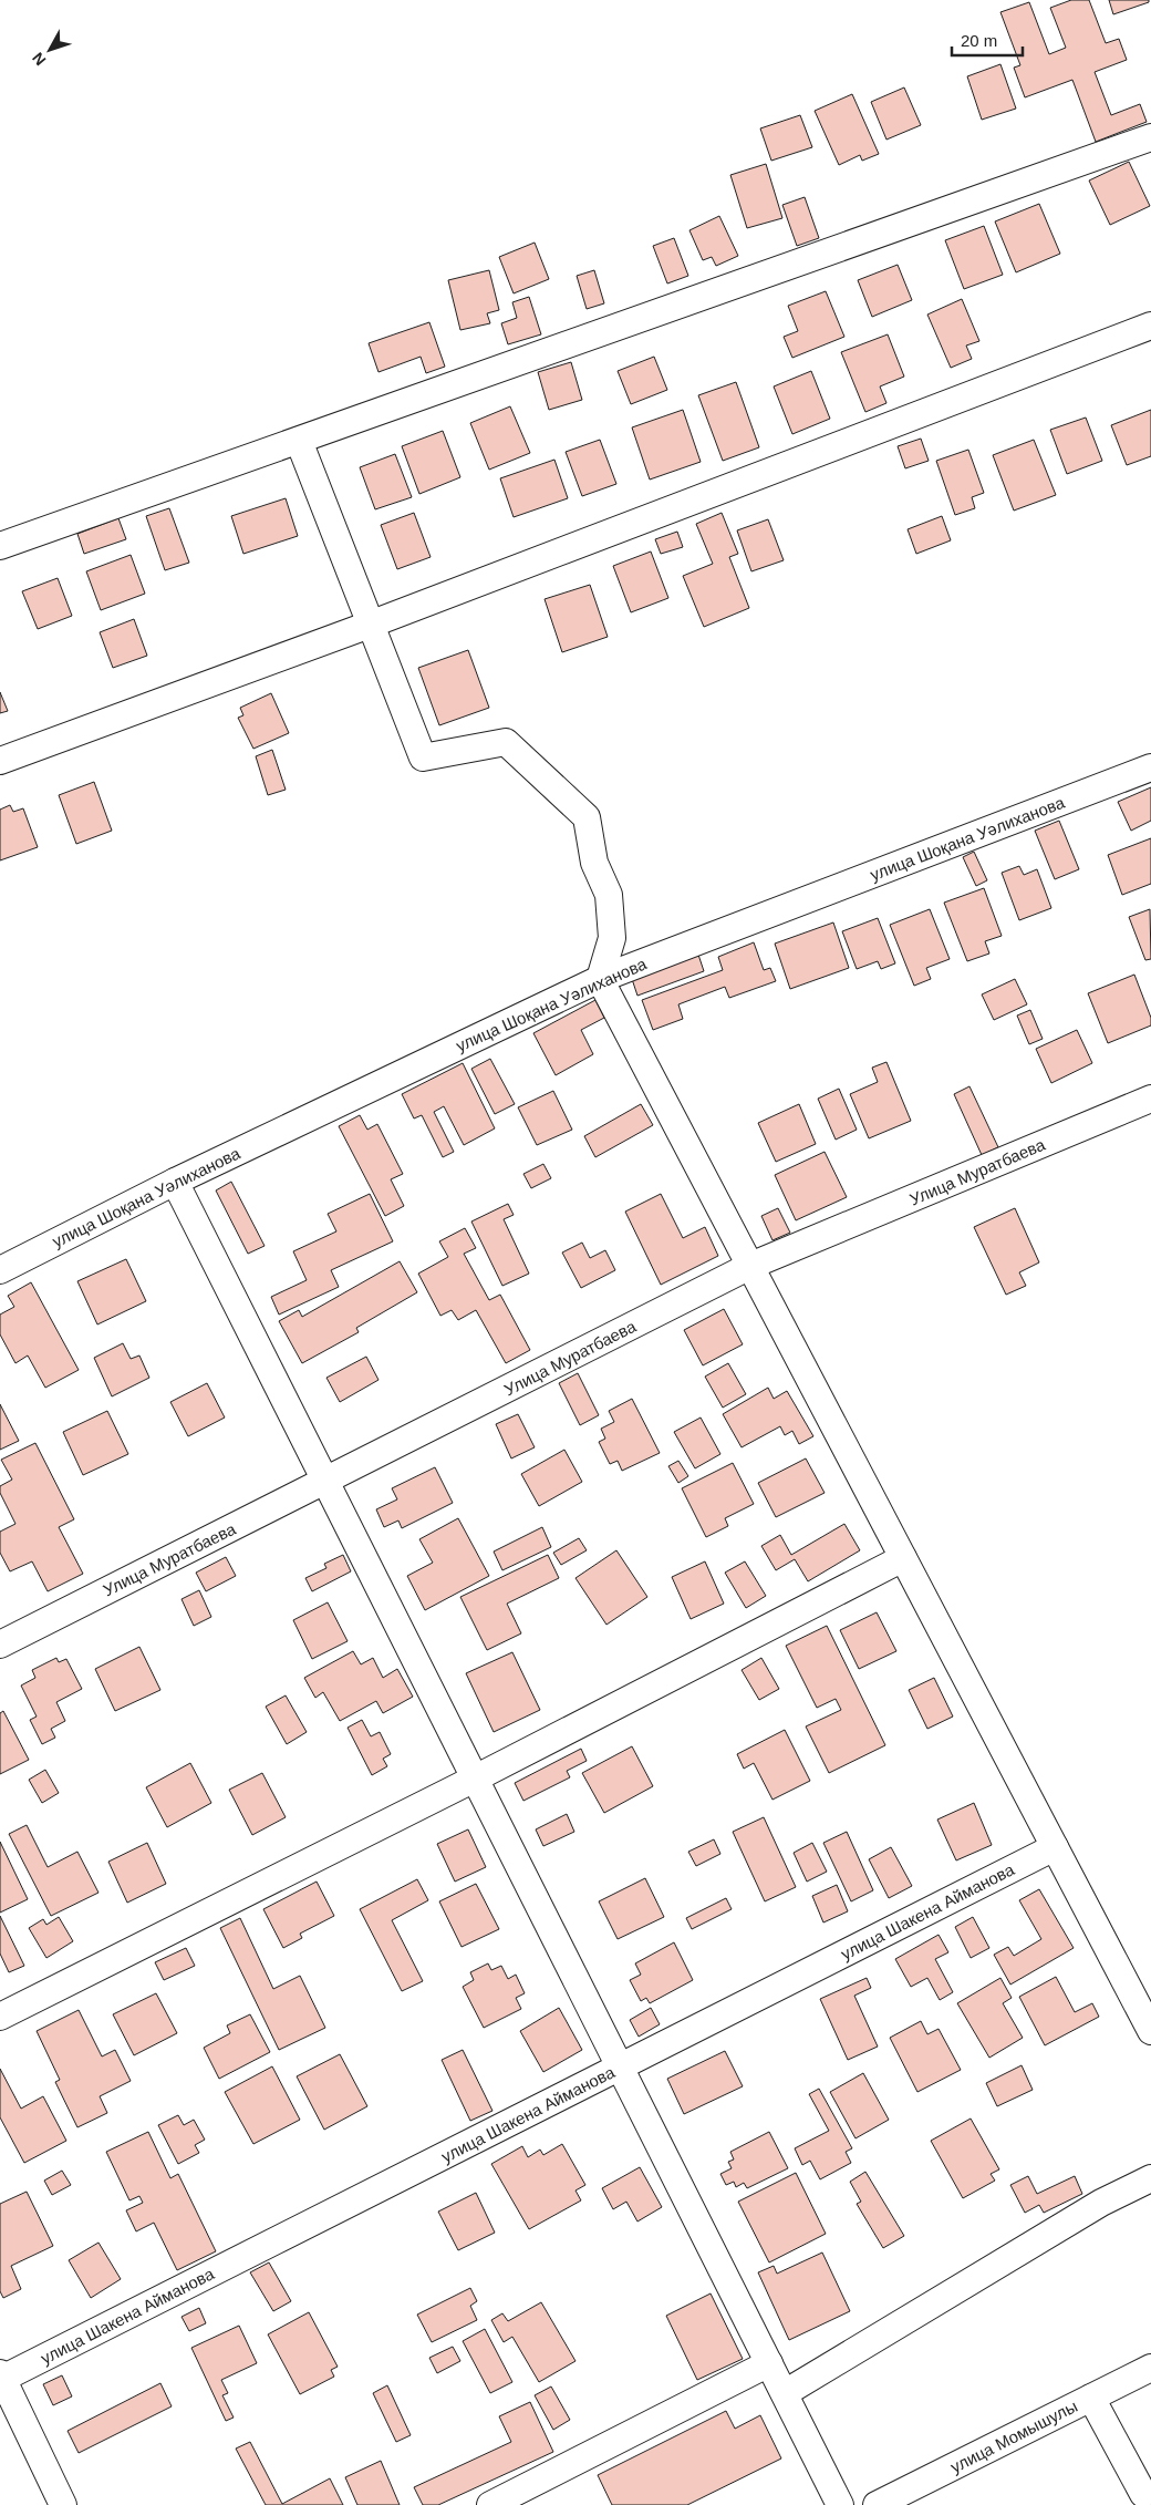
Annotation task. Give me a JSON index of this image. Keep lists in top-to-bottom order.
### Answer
{
  "streets": {
    "street": [
      "улица Шоқана Уәлиханова",
      "Улица Муратбаева",
      "улица Шакена Айманова",
      "улица Момышулы"
    ]
  },
  "scale_bar": "20 m",
  "north": "bottom left"
}
